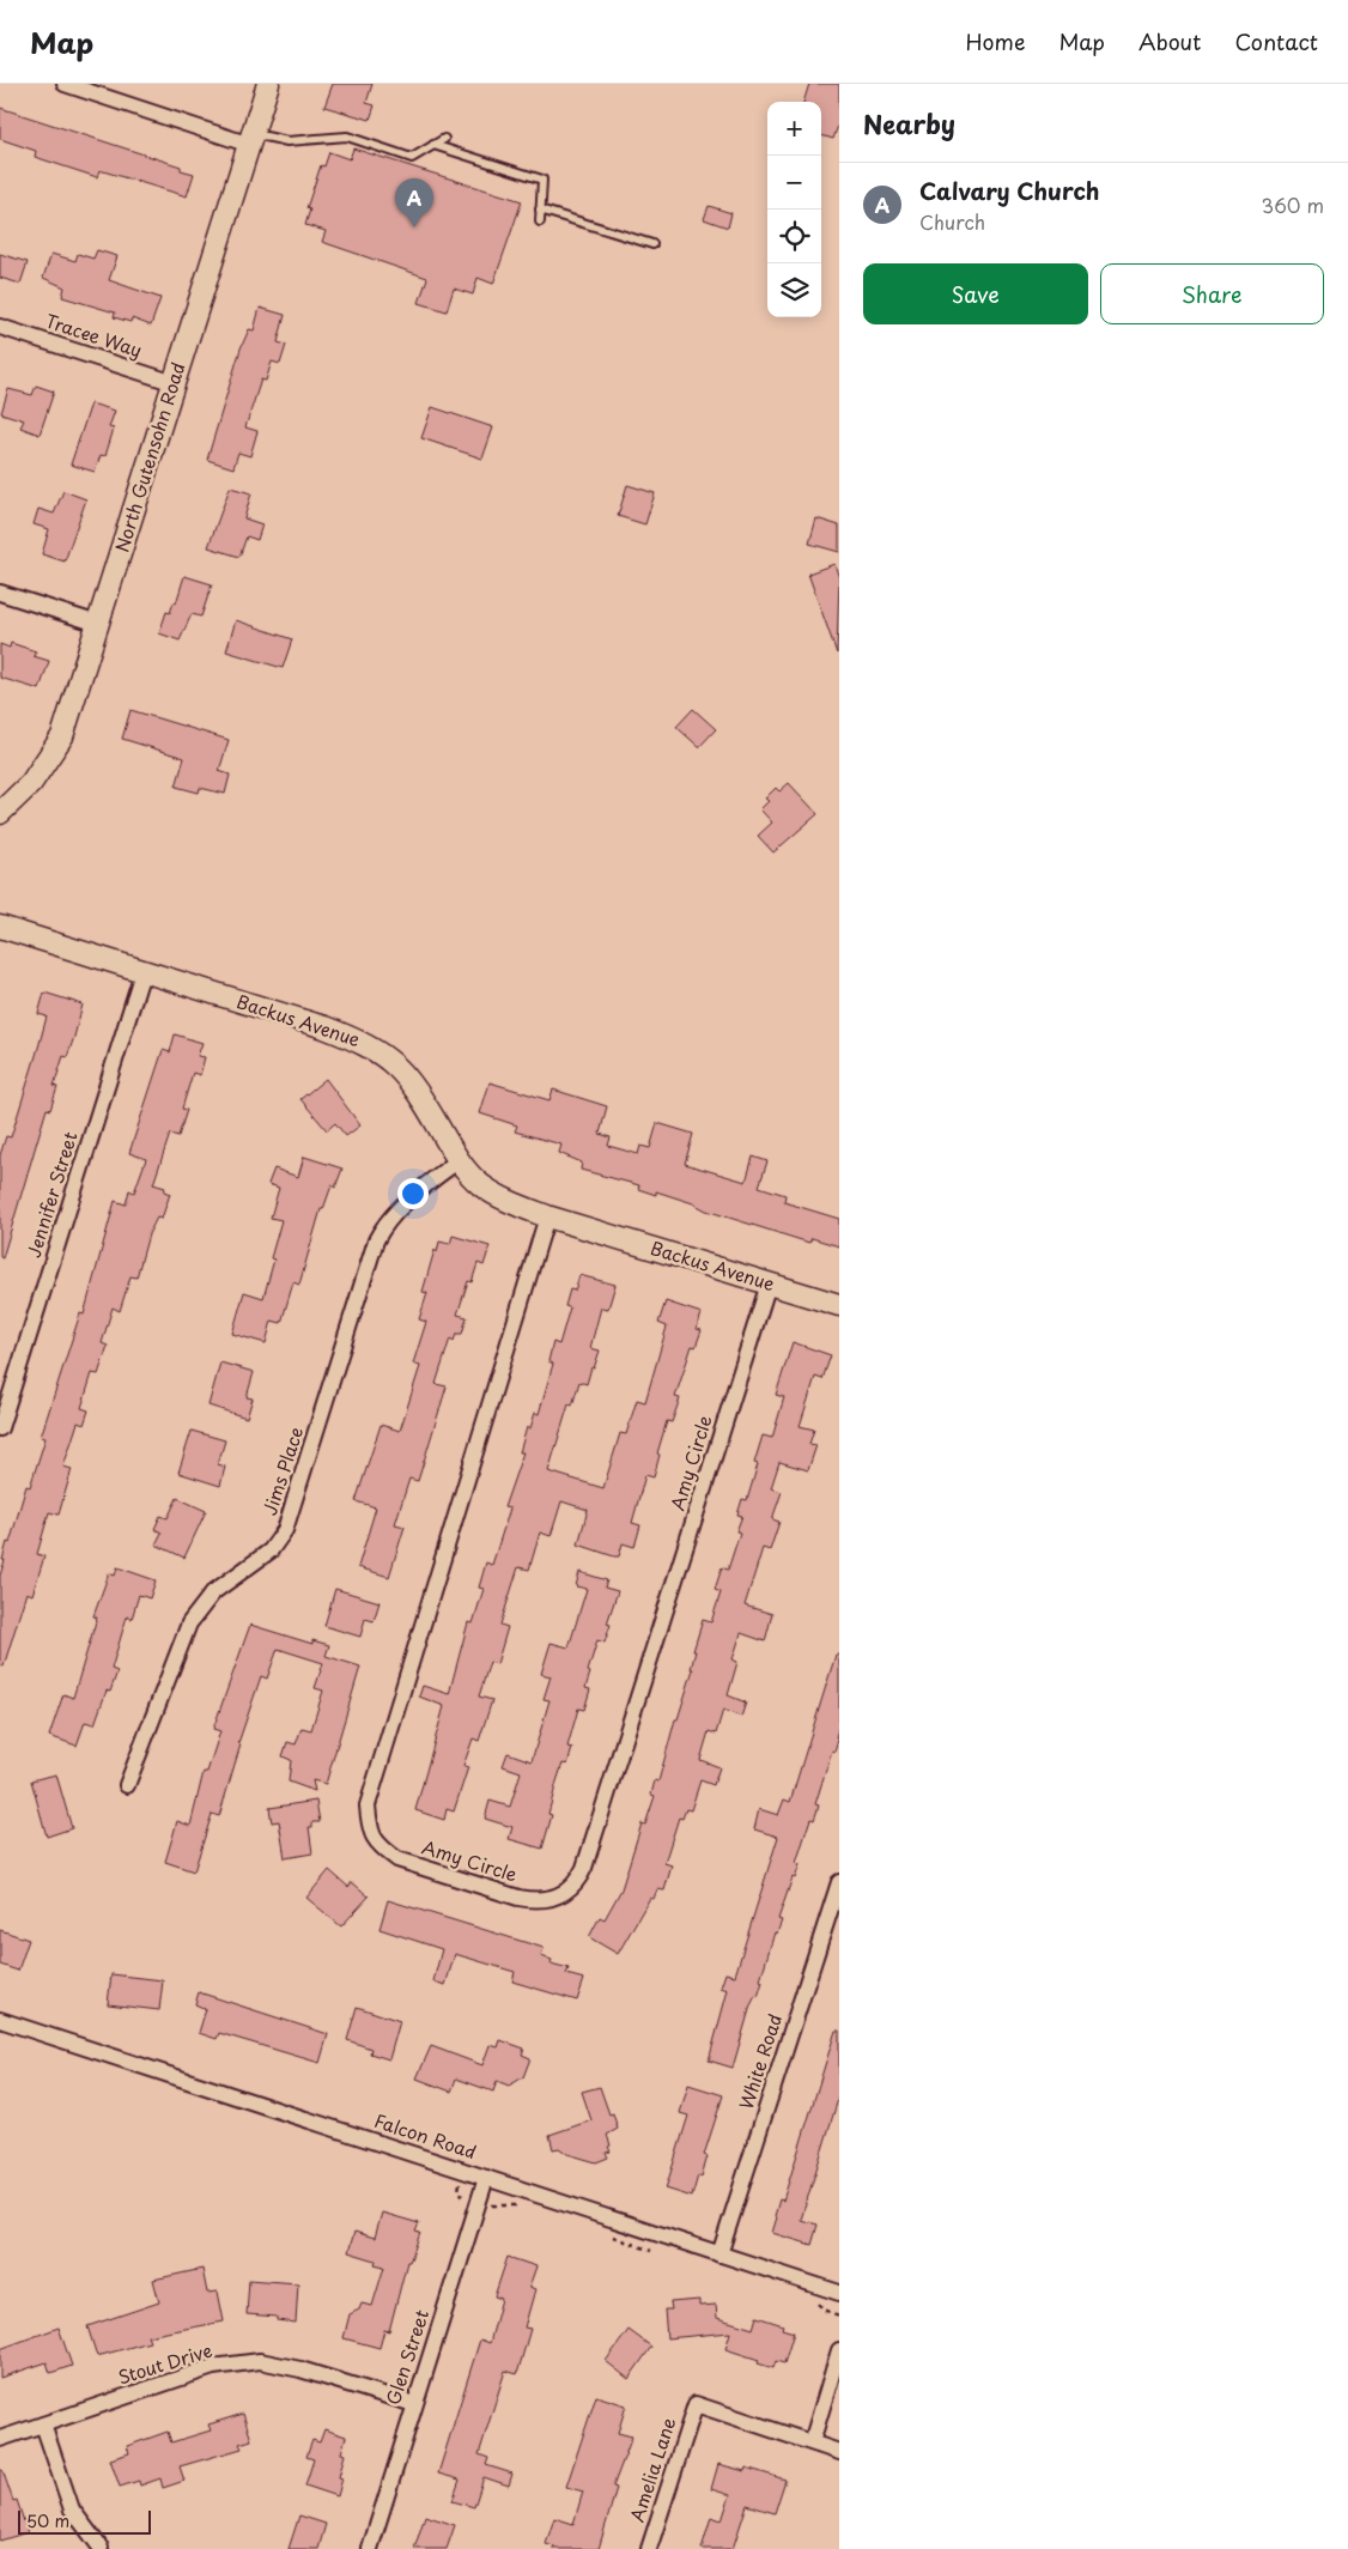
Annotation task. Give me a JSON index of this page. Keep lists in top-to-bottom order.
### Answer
{
  "streets": {
    "street": [
      "Tracee Way",
      "North Gutensohn Road",
      "Backus Avenue",
      "Jennifer Street",
      "Amy Circle",
      "Jims Place",
      "White Road",
      "Falcon Road",
      "Glen Street",
      "Stout Drive",
      "Amelia Lane"
    ]
  },
  "crossings": [
    ["Tracee Way", "North Gutensohn Road"],
    ["Backus Avenue", "Jennifer Street"],
    ["Backus Avenue", "Amy Circle"],
    ["Backus Avenue", "Jims Place"],
    ["White Road", "Falcon Road"],
    ["Falcon Road", "Glen Street"],
    ["Glen Street", "Stout Drive"]
  ],
  "scale_bar": "50 m",
  "page": {
    "header": "Map",
    "nav": [
      "Home",
      "Map",
      "About",
      "Contact"
    ],
    "heading": "Nearby",
    "map_buttons": ["+", "−"],
    "list": [
      {
        "mark": "A",
        "name": "Calvary Church",
        "note": "Church",
        "value": "360 m"
      }
    ],
    "pins": "A",
    "buttons": ["Save", "Share"],
    "scale": "50 m"
  }
}
